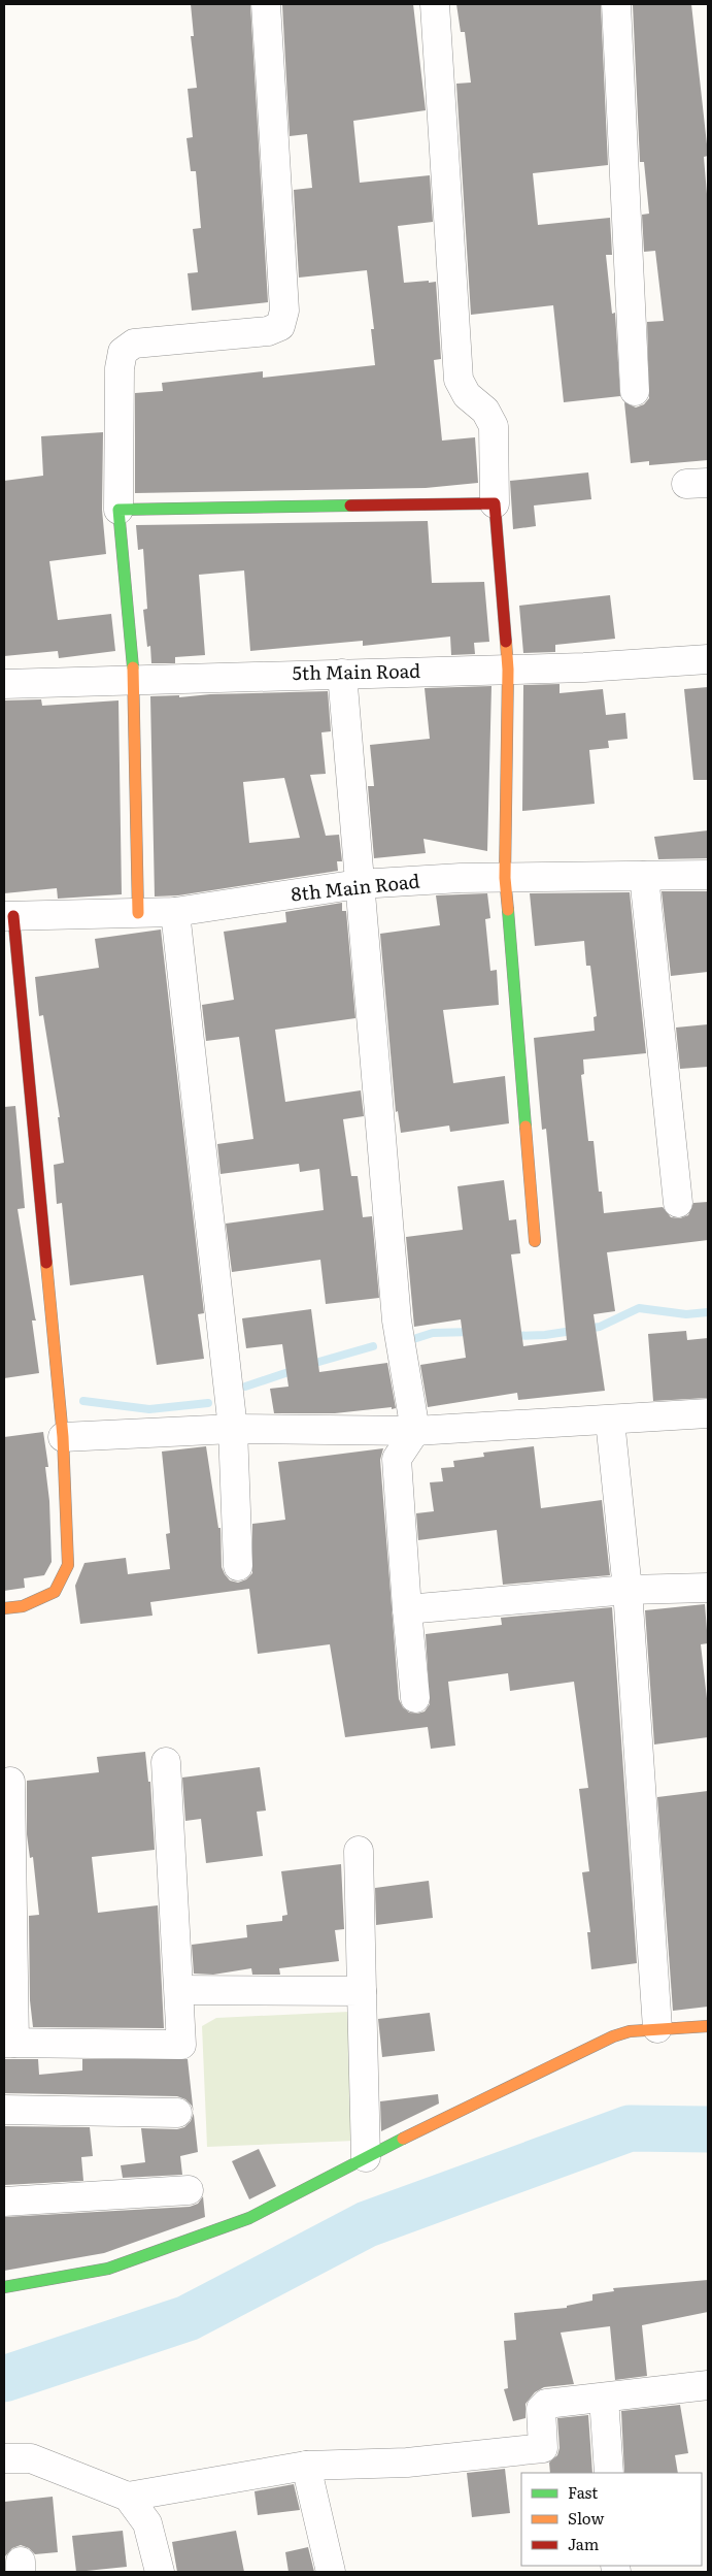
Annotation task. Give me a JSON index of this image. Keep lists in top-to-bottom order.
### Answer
{
  "streets": {
    "street": ["5th Main Road", "8th Main Road"]
  },
  "legend": ["Fast", "Slow", "Jam"]
}
